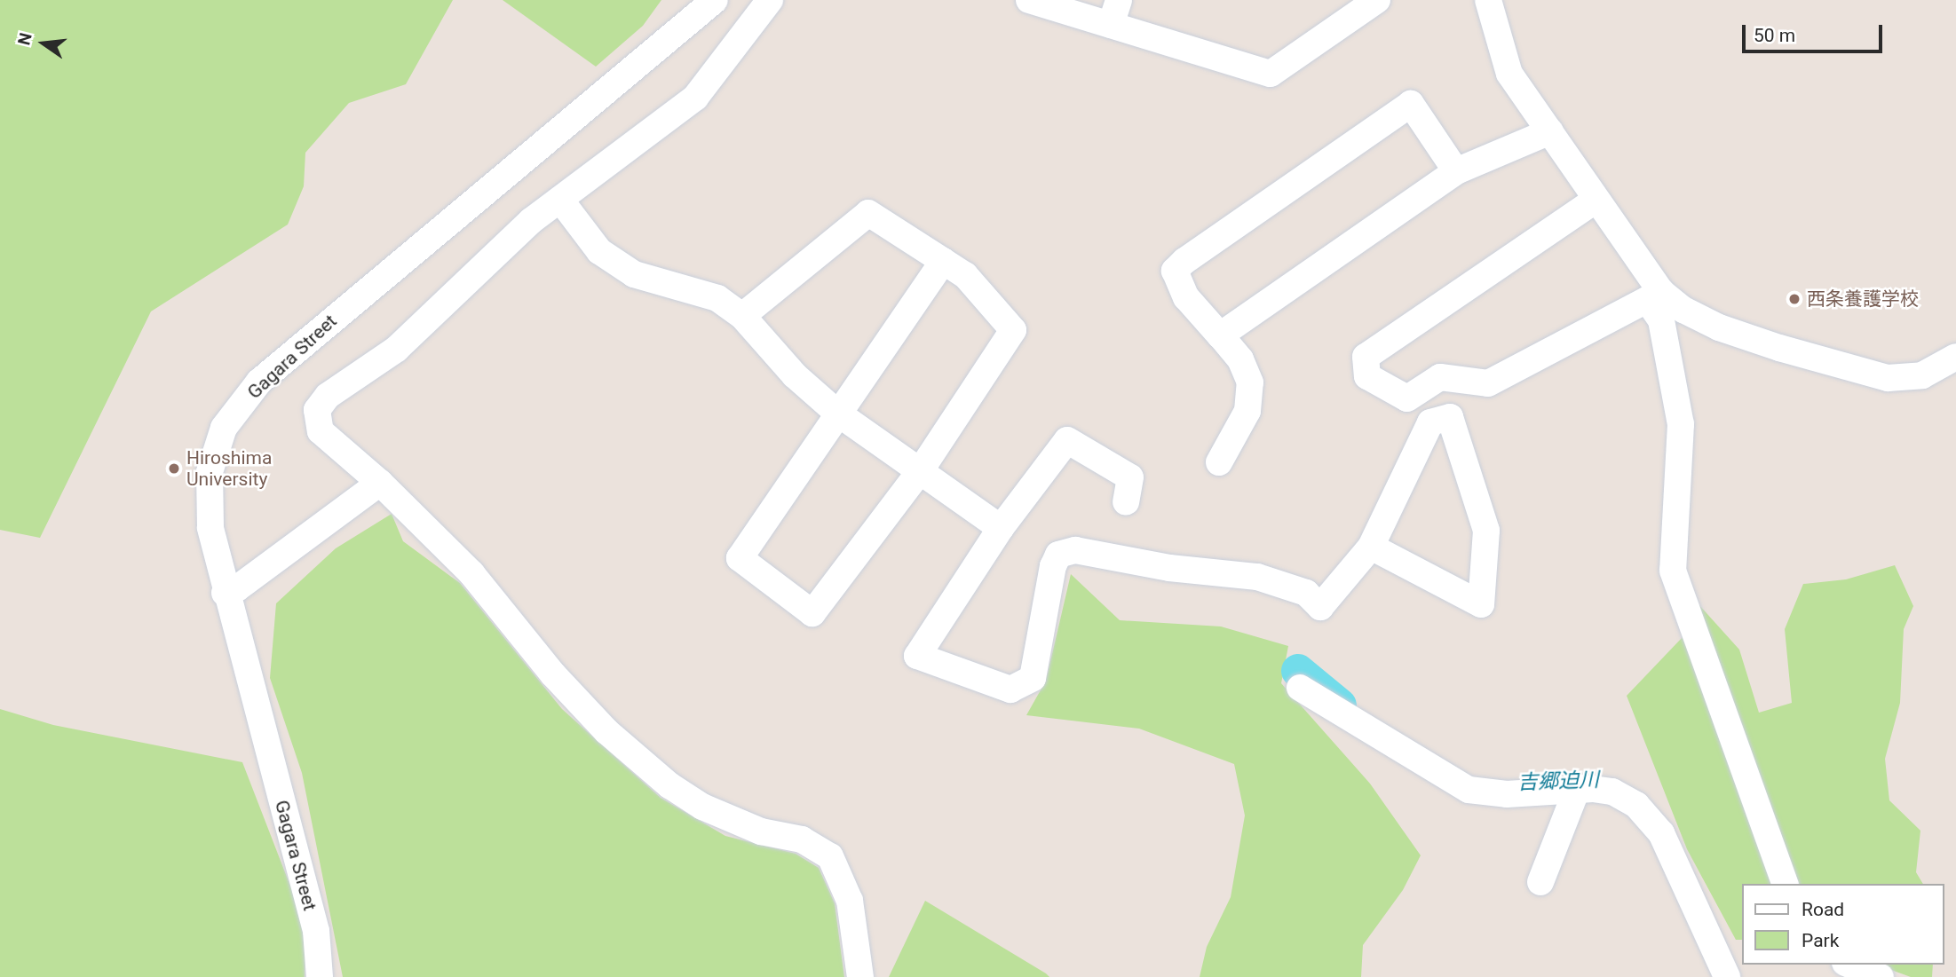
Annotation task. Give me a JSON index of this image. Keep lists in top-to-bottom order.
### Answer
{
  "streets": {
    "street": ["Gagara Street"]
  },
  "water": ["吉郷迫川"],
  "places": ["西条養護学校", "Hiroshima University"],
  "legend": ["Road", "Park"],
  "scale_bar": "50 m",
  "north": "left"
}
